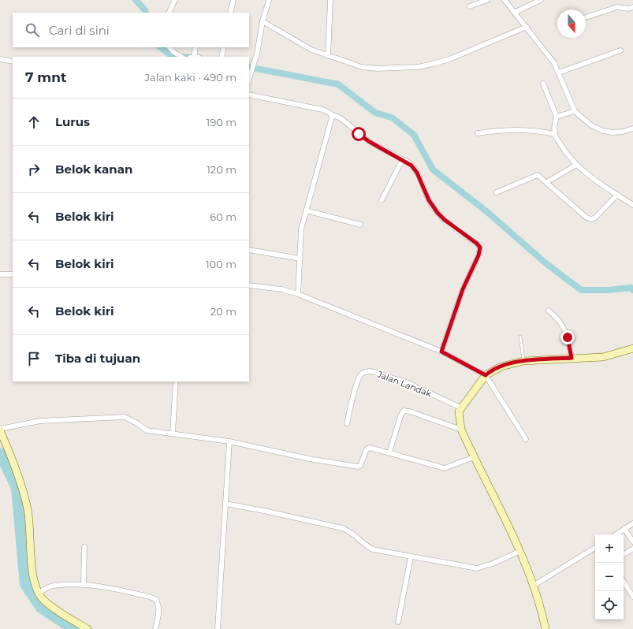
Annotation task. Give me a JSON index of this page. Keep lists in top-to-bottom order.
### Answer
{
  "streets": {
    "street": ["Jalan Landak"]
  },
  "north": "bottom",
  "page": {
    "search": "Cari di sini",
    "heading": ["7 mnt", "Jalan kaki · 490 m"],
    "list": [
      ["Lurus", "190 m"],
      ["Belok kanan", "120 m"],
      ["Belok kiri", "60 m"],
      ["Belok kiri", "100 m"],
      ["Belok kiri", "20 m"],
      "Tiba di tujuan"
    ],
    "map_buttons": ["+", "−"]
  }
}
